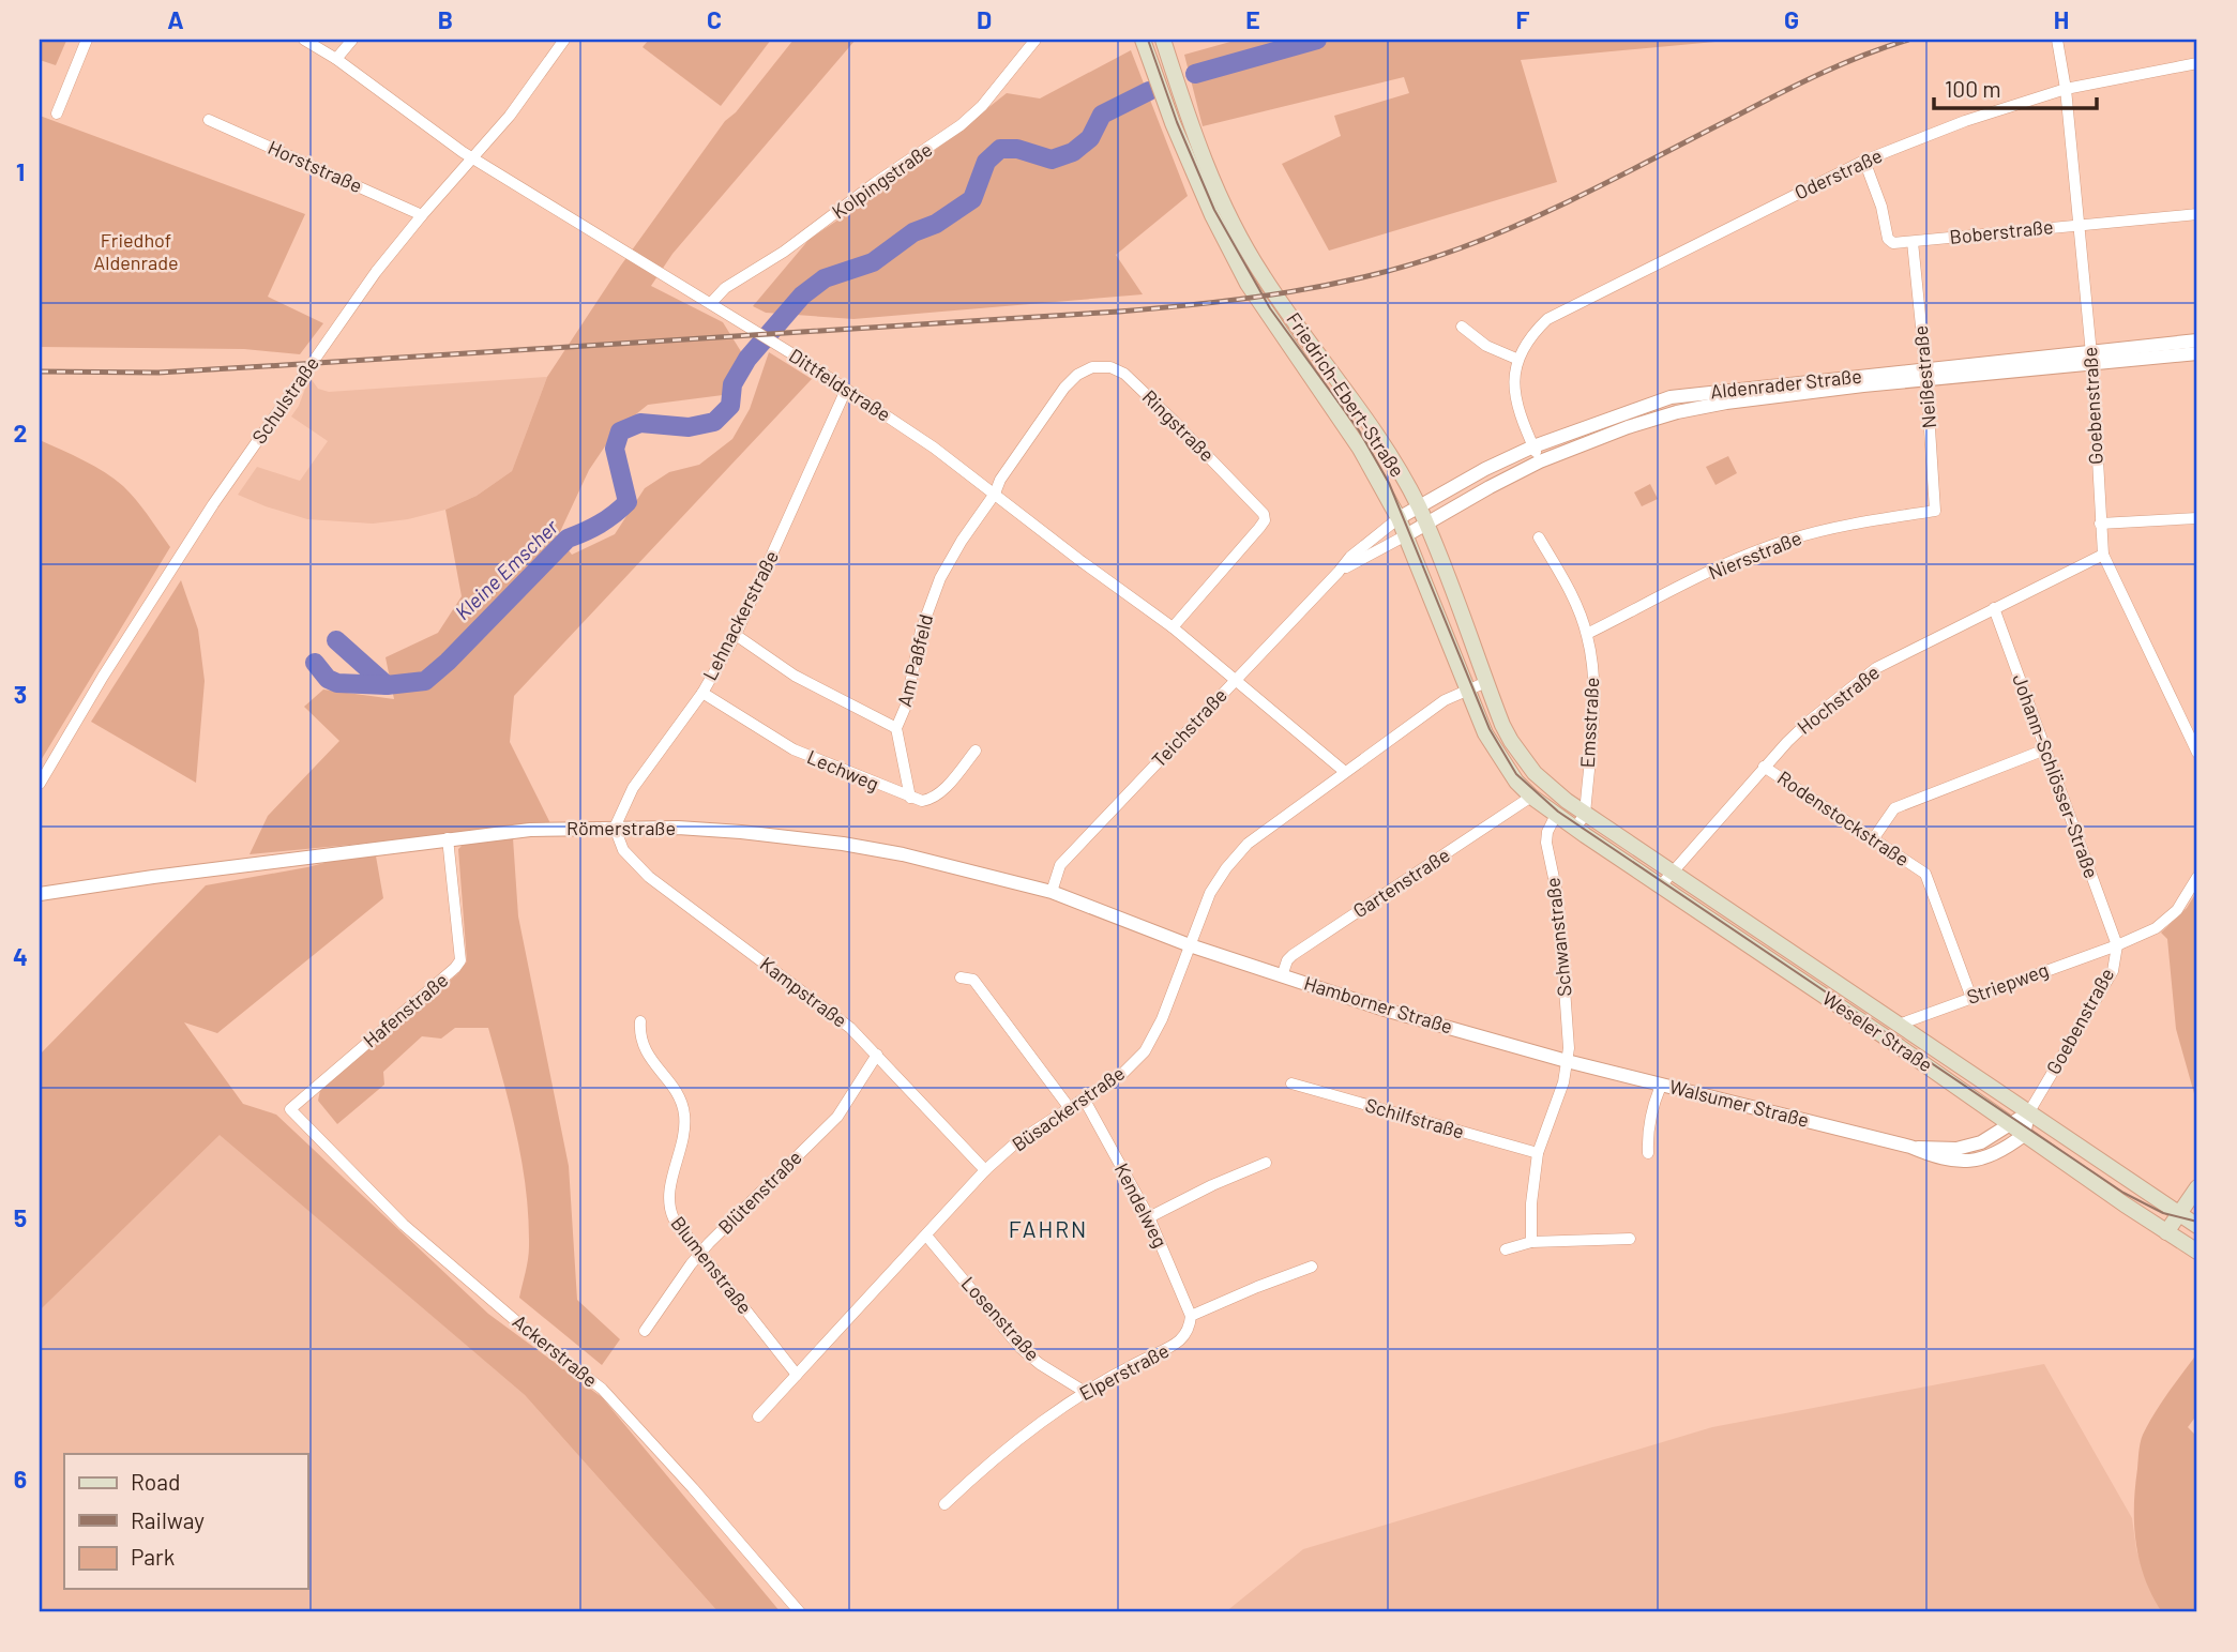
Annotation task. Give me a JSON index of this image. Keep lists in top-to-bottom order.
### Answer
{
  "streets": {
    "main road": ["Friedrich-Ebert-Straße", "Weseler Straße"],
    "street": [
      "Horststraße",
      "Oderstraße",
      "Kolpingstraße",
      "Boberstraße",
      "Neißestraße",
      "Aldenrader Straße",
      "Dittfeldstraße",
      "Schulstraße",
      "Goebenstraße",
      "Ringstraße",
      "Niersstraße",
      "Lehnackerstraße",
      "Am Paßfeld",
      "Hochstraße",
      "Emsstraße",
      "Teichstraße",
      "Lechweg",
      "Johann-Schlösser-Straße",
      "Rodenstockstraße",
      "Römerstraße",
      "Gartenstraße",
      "Schwanstraße",
      "Striepweg",
      "Kampstraße",
      "Hamborner Straße",
      "Hafenstraße",
      "Walsumer Straße",
      "Büsackerstraße",
      "Schilfstraße",
      "Blütenstraße",
      "Kendelweg",
      "Blumenstraße",
      "Losenstraße",
      "Ackerstraße",
      "Elperstraße"
    ]
  },
  "crossings": [
    ["Horststraße", "Schulstraße"],
    ["Oderstraße", "Goebenstraße"],
    ["Kolpingstraße", "Dittfeldstraße"],
    ["Boberstraße", "Neißestraße"],
    ["Boberstraße", "Goebenstraße"],
    ["Neißestraße", "Aldenrader Straße"],
    ["Neißestraße", "Niersstraße"],
    ["Aldenrader Straße", "Friedrich-Ebert-Straße"],
    ["Aldenrader Straße", "Goebenstraße"],
    ["Aldenrader Straße", "Teichstraße"],
    ["Dittfeldstraße", "Schulstraße"],
    ["Dittfeldstraße", "Ringstraße"],
    ["Dittfeldstraße", "Lehnackerstraße"],
    ["Dittfeldstraße", "Am Paßfeld"],
    ["Dittfeldstraße", "Teichstraße"],
    ["Dittfeldstraße", "Büsackerstraße"],
    ["Friedrich-Ebert-Straße", "Emsstraße"],
    ["Friedrich-Ebert-Straße", "Teichstraße"],
    ["Friedrich-Ebert-Straße", "Gartenstraße"],
    ["Friedrich-Ebert-Straße", "Schwanstraße"],
    ["Friedrich-Ebert-Straße", "Weseler Straße"],
    ["Friedrich-Ebert-Straße", "Büsackerstraße"],
    ["Goebenstraße", "Hochstraße"],
    ["Goebenstraße", "Johann-Schlösser-Straße"],
    ["Goebenstraße", "Striepweg"],
    ["Goebenstraße", "Weseler Straße"],
    ["Goebenstraße", "Walsumer Straße"],
    ["Ringstraße", "Am Paßfeld"],
    ["Niersstraße", "Emsstraße"],
    ["Lehnackerstraße", "Lechweg"],
    ["Lehnackerstraße", "Römerstraße"],
    ["Lehnackerstraße", "Kampstraße"],
    ["Am Paßfeld", "Lechweg"],
    ["Hochstraße", "Johann-Schlösser-Straße"],
    ["Hochstraße", "Rodenstockstraße"],
    ["Hochstraße", "Weseler Straße"],
    ["Emsstraße", "Weseler Straße"],
    ["Teichstraße", "Römerstraße"],
    ["Johann-Schlösser-Straße", "Striepweg"],
    ["Rodenstockstraße", "Striepweg"],
    ["Römerstraße", "Kampstraße"],
    ["Römerstraße", "Hamborner Straße"],
    ["Römerstraße", "Hafenstraße"],
    ["Römerstraße", "Büsackerstraße"],
    ["Gartenstraße", "Hamborner Straße"],
    ["Schwanstraße", "Hamborner Straße"],
    ["Schwanstraße", "Weseler Straße"],
    ["Schwanstraße", "Walsumer Straße"],
    ["Schwanstraße", "Schilfstraße"],
    ["Striepweg", "Weseler Straße"],
    ["Kampstraße", "Büsackerstraße"],
    ["Kampstraße", "Blütenstraße"],
    ["Hamborner Straße", "Walsumer Straße"],
    ["Hamborner Straße", "Büsackerstraße"],
    ["Hafenstraße", "Ackerstraße"],
    ["Weseler Straße", "Walsumer Straße"],
    ["Büsackerstraße", "Kendelweg"],
    ["Büsackerstraße", "Blumenstraße"],
    ["Büsackerstraße", "Losenstraße"],
    ["Blütenstraße", "Blumenstraße"],
    ["Kendelweg", "Elperstraße"],
    ["Losenstraße", "Elperstraße"]
  ],
  "districts": ["FAHRN"],
  "water": ["Kleine Emscher"],
  "parks": ["Friedhof Aldenrade"],
  "legend": ["Road", "Railway", "Park"],
  "scale_bar": "100 m",
  "grid": {
    "columns": [
      "A",
      "B",
      "C",
      "D",
      "E",
      "F",
      "G",
      "H"
    ],
    "rows": [
      "1",
      "2",
      "3",
      "4",
      "5",
      "6"
    ]
  }
}
